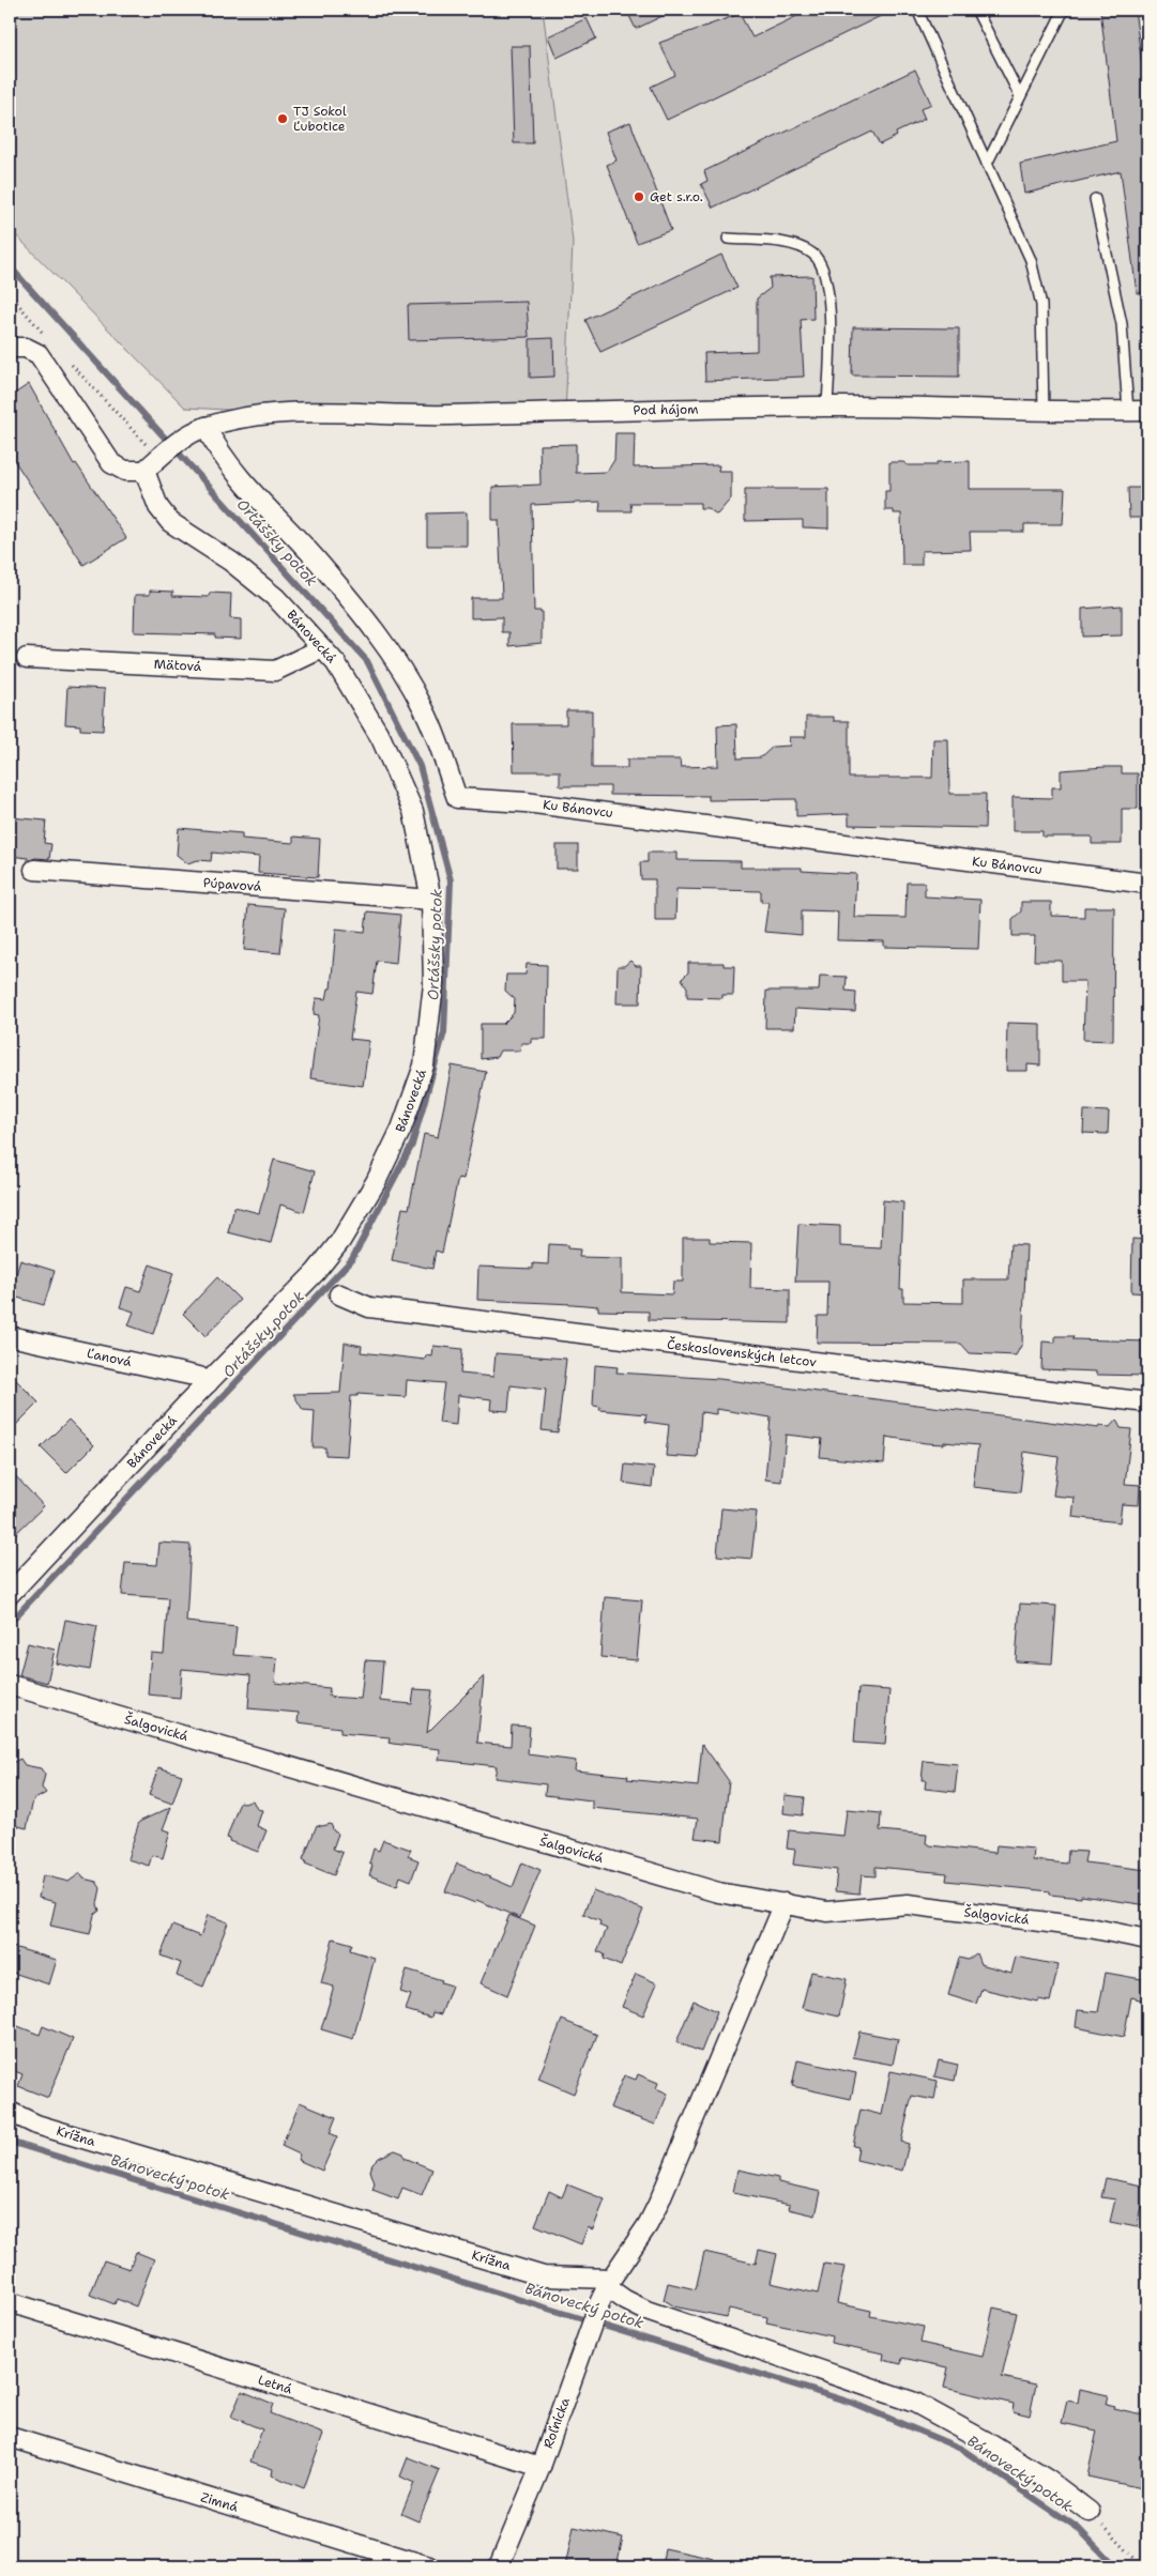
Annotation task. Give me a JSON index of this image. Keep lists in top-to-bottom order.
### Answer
{
  "streets": {
    "street": [
      "Pod hájom",
      "Bánovecká",
      "Mätová",
      "Ku Bánovcu",
      "Púpavová",
      "Československých letcov",
      "Ľanová",
      "Šalgovická",
      "Krížna",
      "Letná",
      "Roľnícka",
      "Zimná"
    ]
  },
  "crossings": [
    ["Pod hájom", "Ku Bánovcu"],
    ["Bánovecká", "Mätová"],
    ["Bánovecká", "Púpavová"],
    ["Bánovecká", "Ľanová"],
    ["Krížna", "Roľnícka"],
    ["Letná", "Roľnícka"]
  ],
  "water": ["Ortášsky potok", "Bánovecký potok"],
  "places": ["TJ Sokol Ľubotice", "Get s.r.o."]
}
